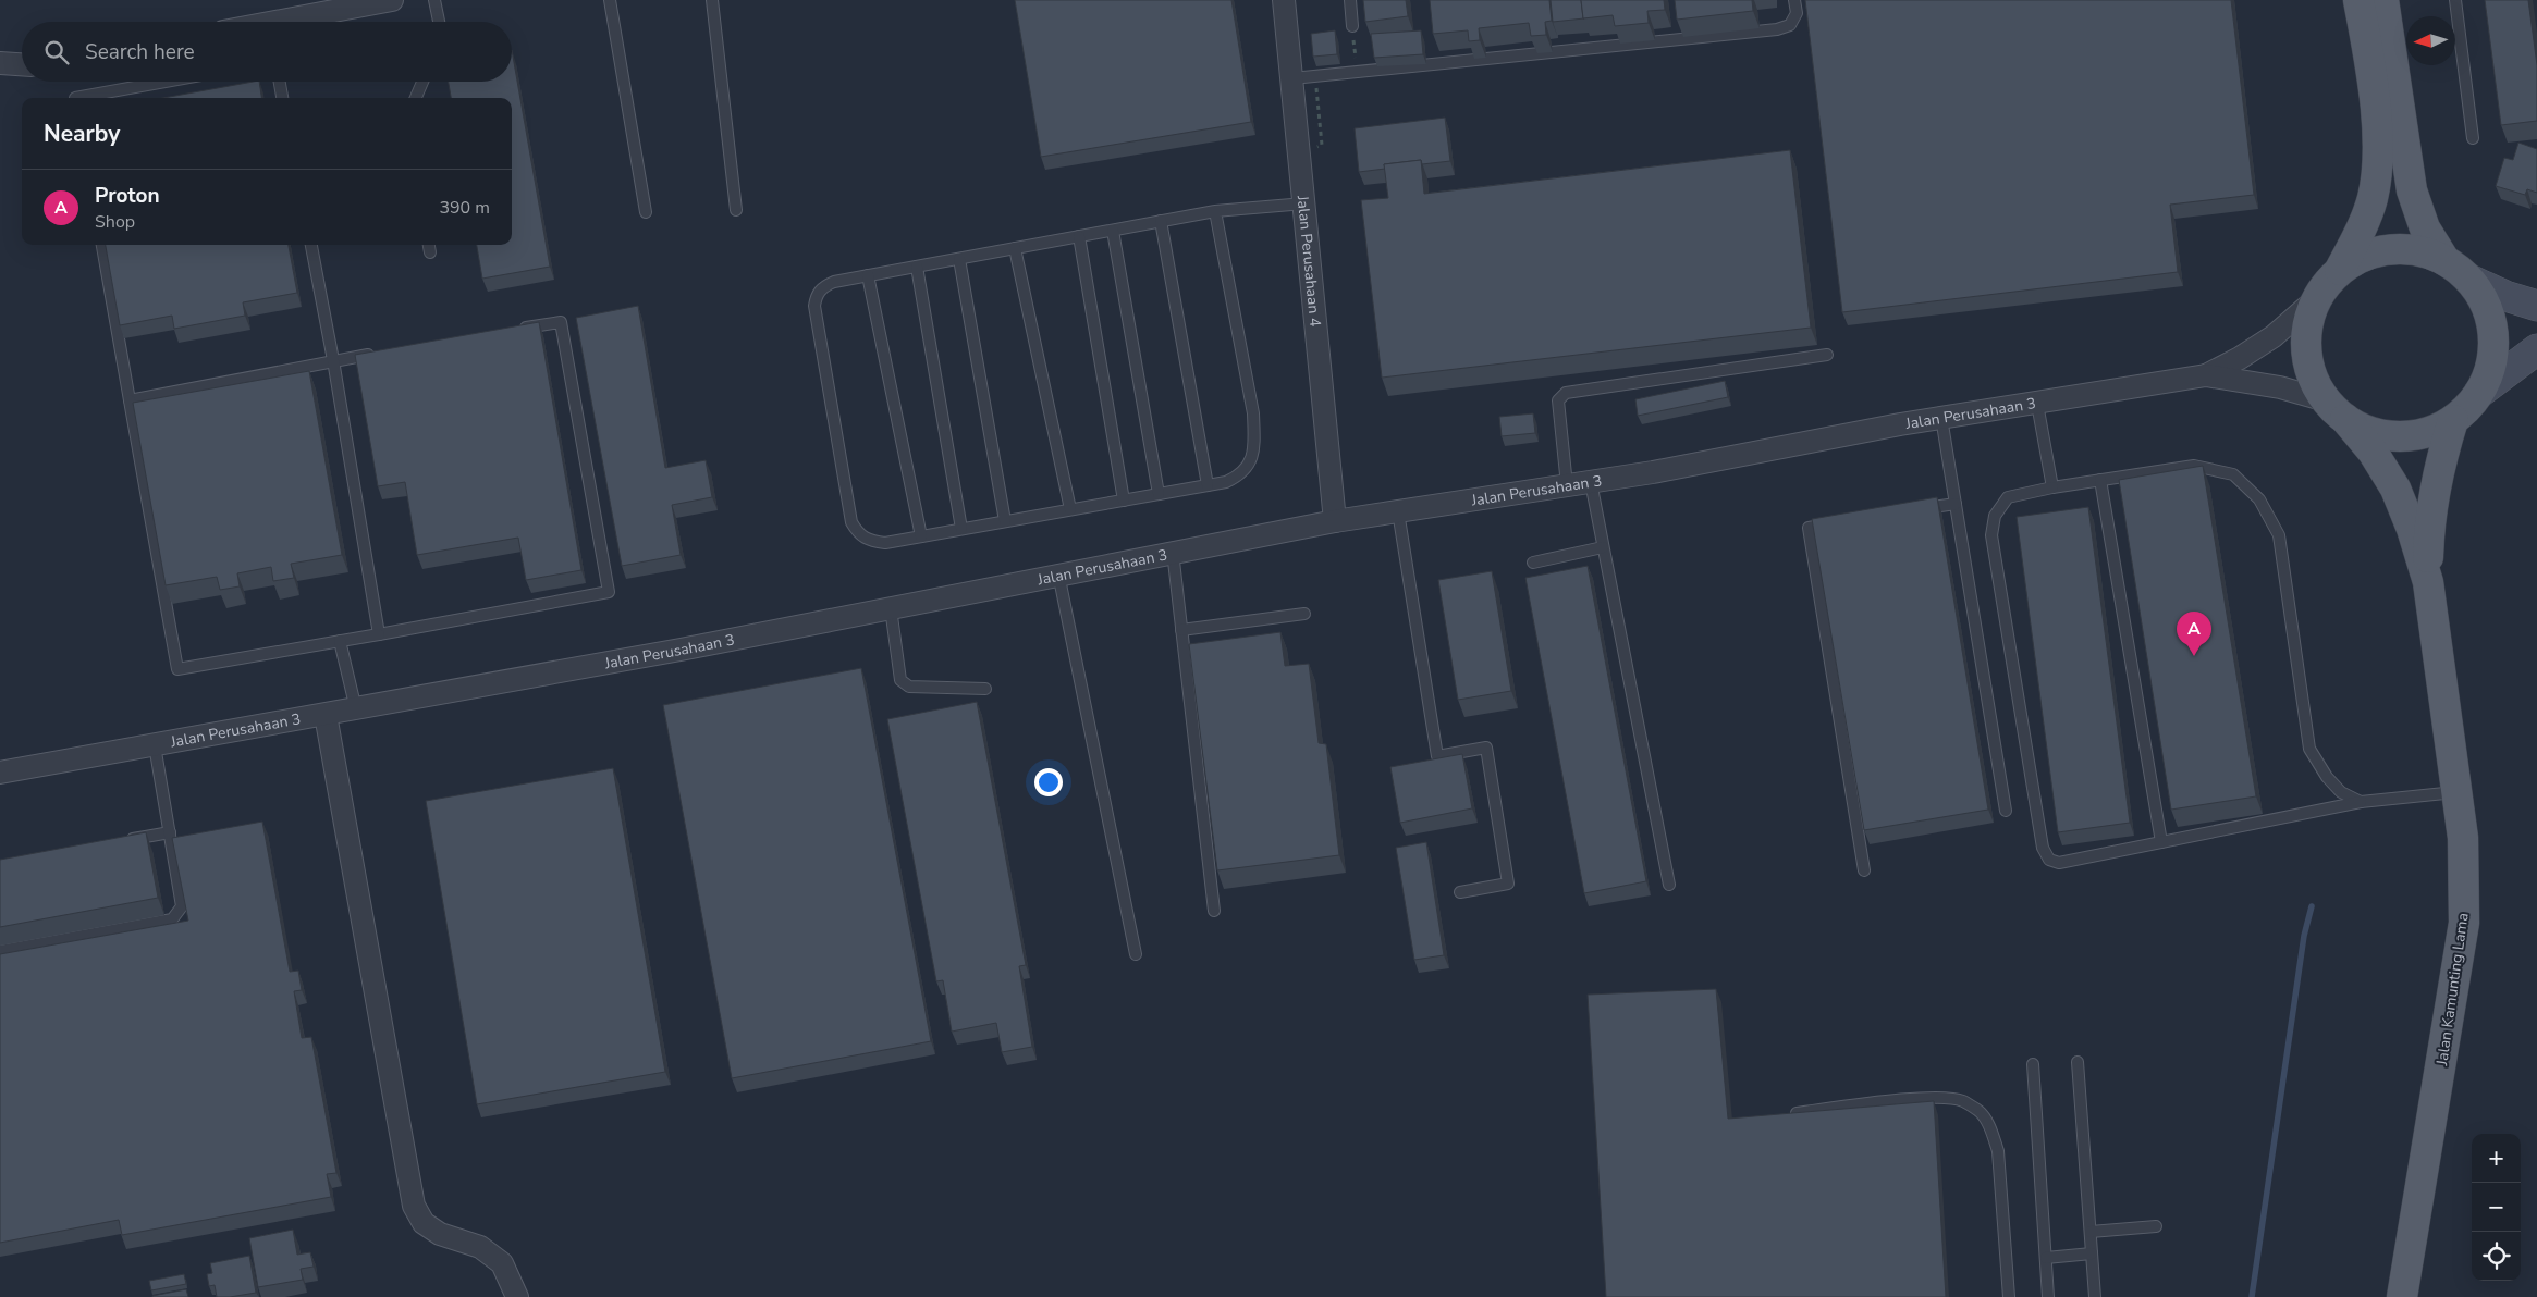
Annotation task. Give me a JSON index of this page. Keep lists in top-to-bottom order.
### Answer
{
  "streets": {
    "main road": ["Jalan Kamunting Lama"],
    "street": ["Jalan Perusahaan 4", "Jalan Perusahaan 3"]
  },
  "crossings": [
    ["Jalan Perusahaan 4", "Jalan Perusahaan 3"]
  ],
  "north": "left",
  "page": {
    "search": "Search here",
    "heading": "Nearby",
    "list": [
      {
        "mark": "A",
        "name": "Proton",
        "note": "Shop",
        "value": "390 m"
      }
    ],
    "pins": "A",
    "map_buttons": ["+", "−"]
  }
}
